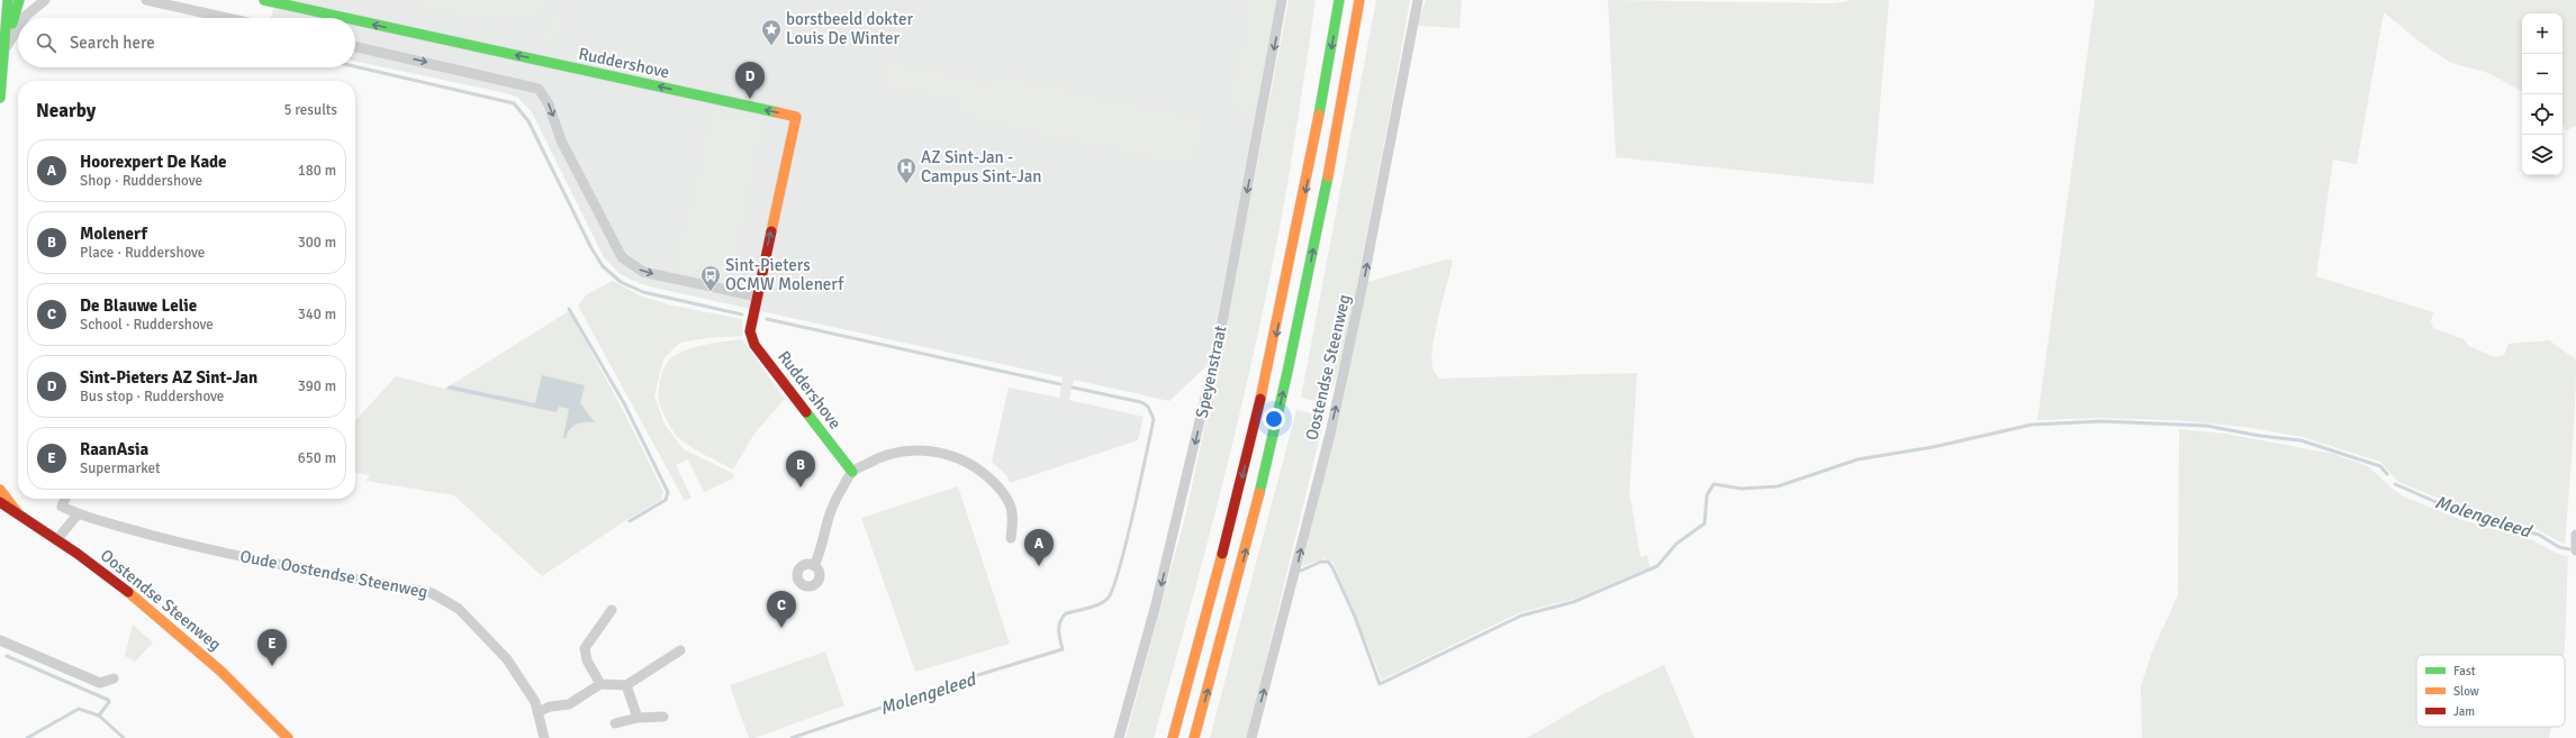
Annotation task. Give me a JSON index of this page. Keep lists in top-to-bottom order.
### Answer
{
  "streets": {
    "main road": ["Ruddershove", "Oostendse Steenweg"],
    "street": ["Speyenstraat", "Oude Oostendse Steenweg"]
  },
  "one_way": ["Oostendse Steenweg", "Speyenstraat"],
  "water": ["Molengeleed"],
  "places": {
    "place": ["borstbeeld dokter Louis De Winter"],
    "hospital": ["AZ Sint-Jan - Campus Sint-Jan"],
    "bus stop": ["Sint-Pieters OCMW Molenerf"]
  },
  "legend": ["Fast", "Slow", "Jam"],
  "page": {
    "map_buttons": ["+", "−"],
    "search": "Search here",
    "pins": [
      "D",
      "B",
      "A",
      "C",
      "E"
    ],
    "heading": ["Nearby", "5 results"],
    "list": [
      {
        "mark": "A",
        "name": "Hoorexpert De Kade",
        "note": "Shop · Ruddershove",
        "value": "180 m"
      },
      {
        "mark": "B",
        "name": "Molenerf",
        "note": "Place · Ruddershove",
        "value": "300 m"
      },
      {
        "mark": "C",
        "name": "De Blauwe Lelie",
        "note": "School · Ruddershove",
        "value": "340 m"
      },
      {
        "mark": "D",
        "name": "Sint-Pieters AZ Sint-Jan",
        "note": "Bus stop · Ruddershove",
        "value": "390 m"
      },
      {
        "mark": "E",
        "name": "RaanAsia",
        "note": "Supermarket",
        "value": "650 m"
      }
    ]
  }
}
